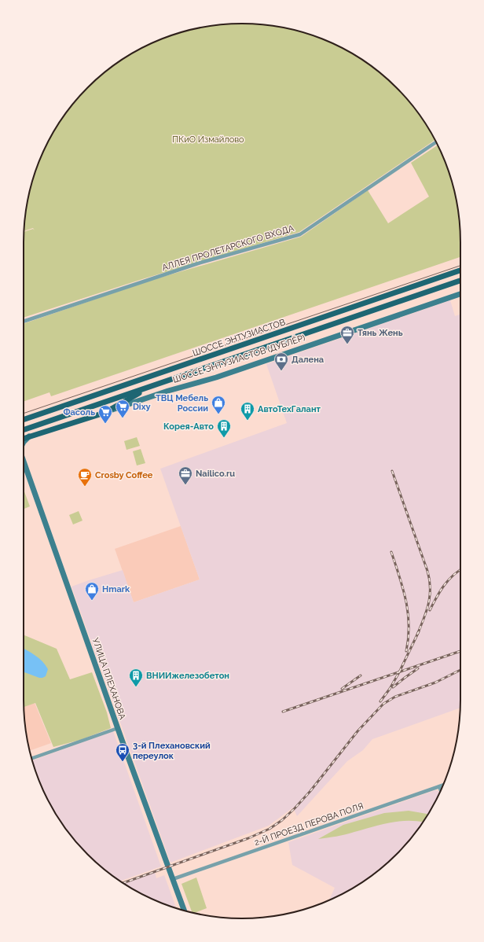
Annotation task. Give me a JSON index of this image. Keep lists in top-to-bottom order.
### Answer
{
  "streets": {
    "main road": ["ШОССЕ ЭНТУЗИАСТОВ", "ШОССЕ ЭНТУЗИАСТОВ (ДУБЛЁР)", "УЛИЦА ПЛЕХАНОВА"],
    "street": ["АЛЛЕЯ ПРОЛЕТАРСКОГО ВХОДА", "2-Й ПРОЕЗД ПЕРОВА ПОЛЯ"]
  },
  "crossings": [
    ["УЛИЦА ПЛЕХАНОВА", "2-Й ПРОЕЗД ПЕРОВА ПОЛЯ"]
  ],
  "parks": ["ПКиО Измайлово"],
  "places": {
    "office": ["Тянь Жень", "Nailico.ru"],
    "bank": ["Далена"],
    "shop": ["ТВЦ Мебель России", "Hmark"],
    "supermarket": ["Dixy", "Фасоль"],
    "building": ["АвтоТехГалант", "Корея-Авто", "ВНИИжелезобетон"],
    "cafe": ["Crosby Coffee"],
    "bus stop": ["3-й Плехановский переулок"]
  }
}
